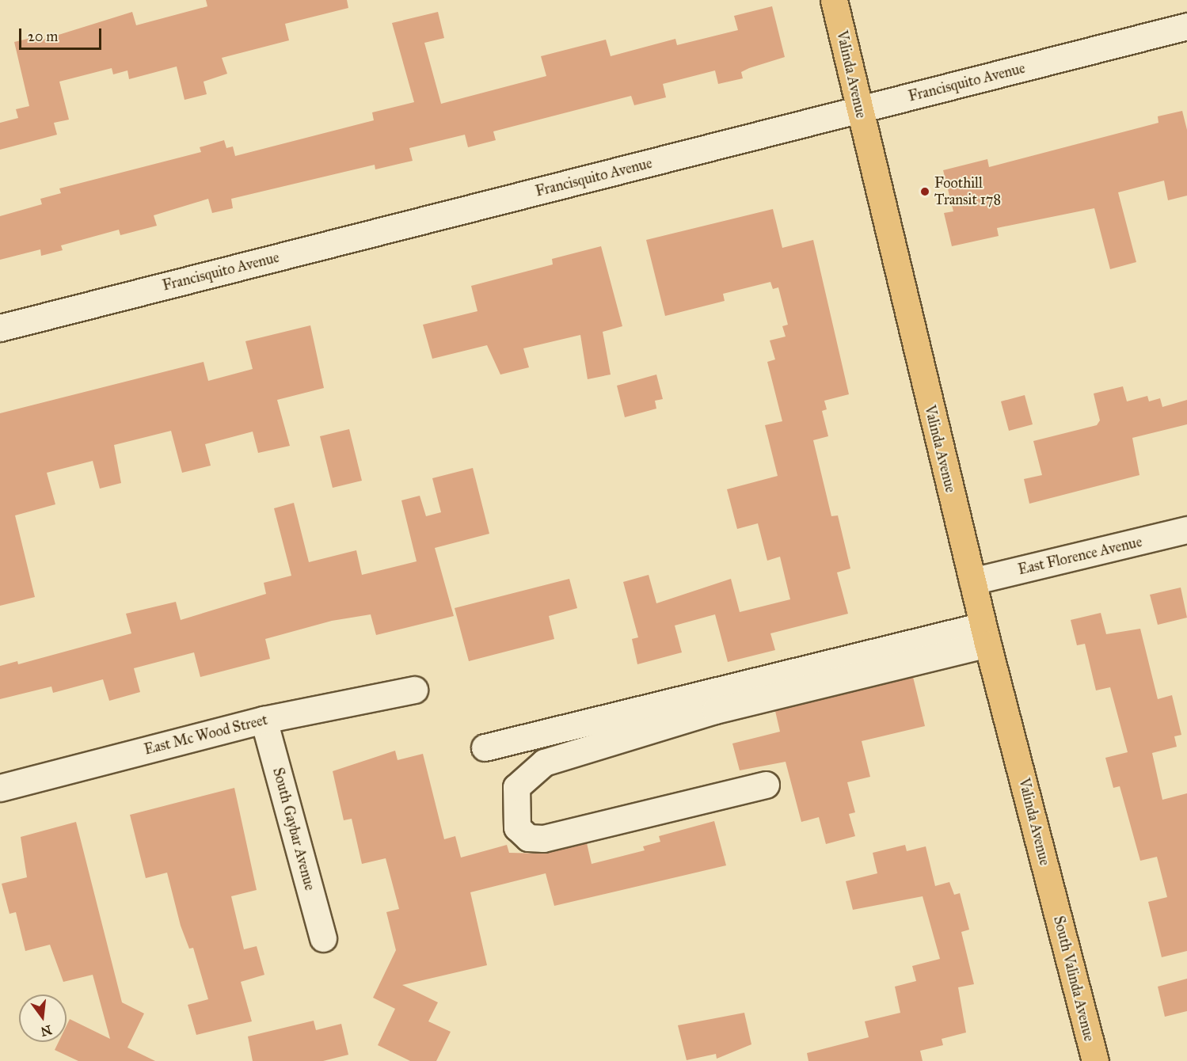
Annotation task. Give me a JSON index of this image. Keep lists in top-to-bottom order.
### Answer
{
  "streets": {
    "main road": ["Valinda Avenue", "South Valinda Avenue"],
    "street": [
      "Francisquito Avenue",
      "East Florence Avenue",
      "East Mc Wood Street",
      "South Gaybar Avenue"
    ]
  },
  "crossings": [
    ["Valinda Avenue", "Francisquito Avenue"],
    ["Valinda Avenue", "East Florence Avenue"],
    ["Valinda Avenue", "South Valinda Avenue"],
    ["East Mc Wood Street", "South Gaybar Avenue"]
  ],
  "places": ["Foothill Transit 178"],
  "scale_bar": "20 m",
  "north": "bottom"
}
